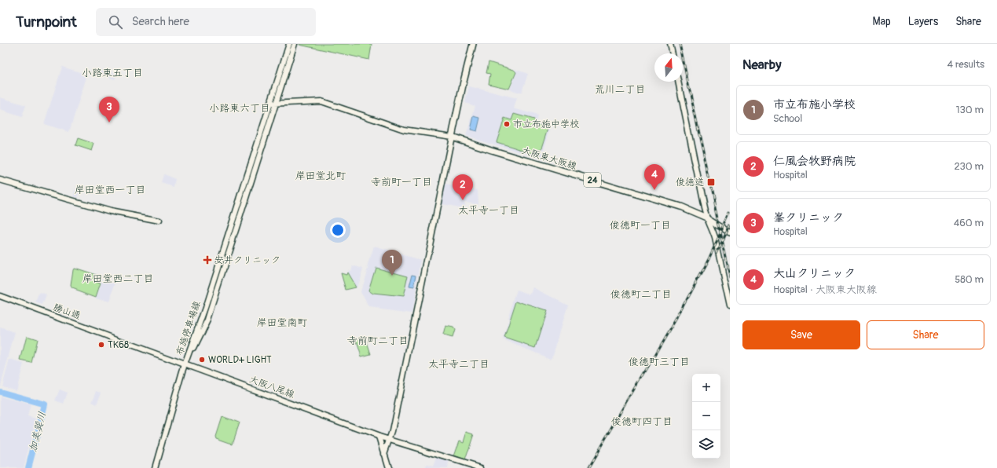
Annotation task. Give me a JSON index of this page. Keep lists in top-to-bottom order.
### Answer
{
  "streets": {
    "main road": ["大阪東大阪線", "24"],
    "street": ["勝山通", "布施停車場線", "大阪八尾線"]
  },
  "crossings": [
    ["勝山通", "大阪八尾線"],
    ["布施停車場線", "大阪八尾線"]
  ],
  "districts": [
    "小路東五丁目",
    "荒川二丁目",
    "小路東六丁目",
    "岸田堂北町",
    "寺前町一丁目",
    "岸田堂西一丁目",
    "太平寺一丁目",
    "俊徳町一丁目",
    "岸田堂西二丁目",
    "俊徳町二丁目",
    "岸田堂南町",
    "寺前町二丁目",
    "俊徳町三丁目",
    "太平寺二丁目",
    "俊徳町四丁目"
  ],
  "water": ["加美巽川"],
  "places": {
    "other": ["市立布施中学校", "TK68", "WORLD+ LIGHT"],
    "transit": ["俊徳道"],
    "health": ["安井クリニック"]
  },
  "north": "top",
  "page": {
    "header": "Turnpoint",
    "search": "Search here",
    "nav": ["Map", "Layers", "Share"],
    "heading": ["Nearby", "4 results"],
    "list": [
      {
        "mark": "1",
        "name": "市立布施小学校",
        "note": "School",
        "value": "130 m"
      },
      {
        "mark": "2",
        "name": "仁風会牧野病院",
        "note": "Hospital",
        "value": "230 m"
      },
      {
        "mark": "3",
        "name": "峯クリニック",
        "note": "Hospital",
        "value": "460 m"
      },
      {
        "mark": "4",
        "name": "大山クリニック",
        "note": "Hospital · 大阪東大阪線",
        "value": "580 m"
      }
    ],
    "pins": [
      "3",
      "4",
      "2",
      "1"
    ],
    "buttons": ["Save", "Share"],
    "map_buttons": ["+", "−"]
  }
}
